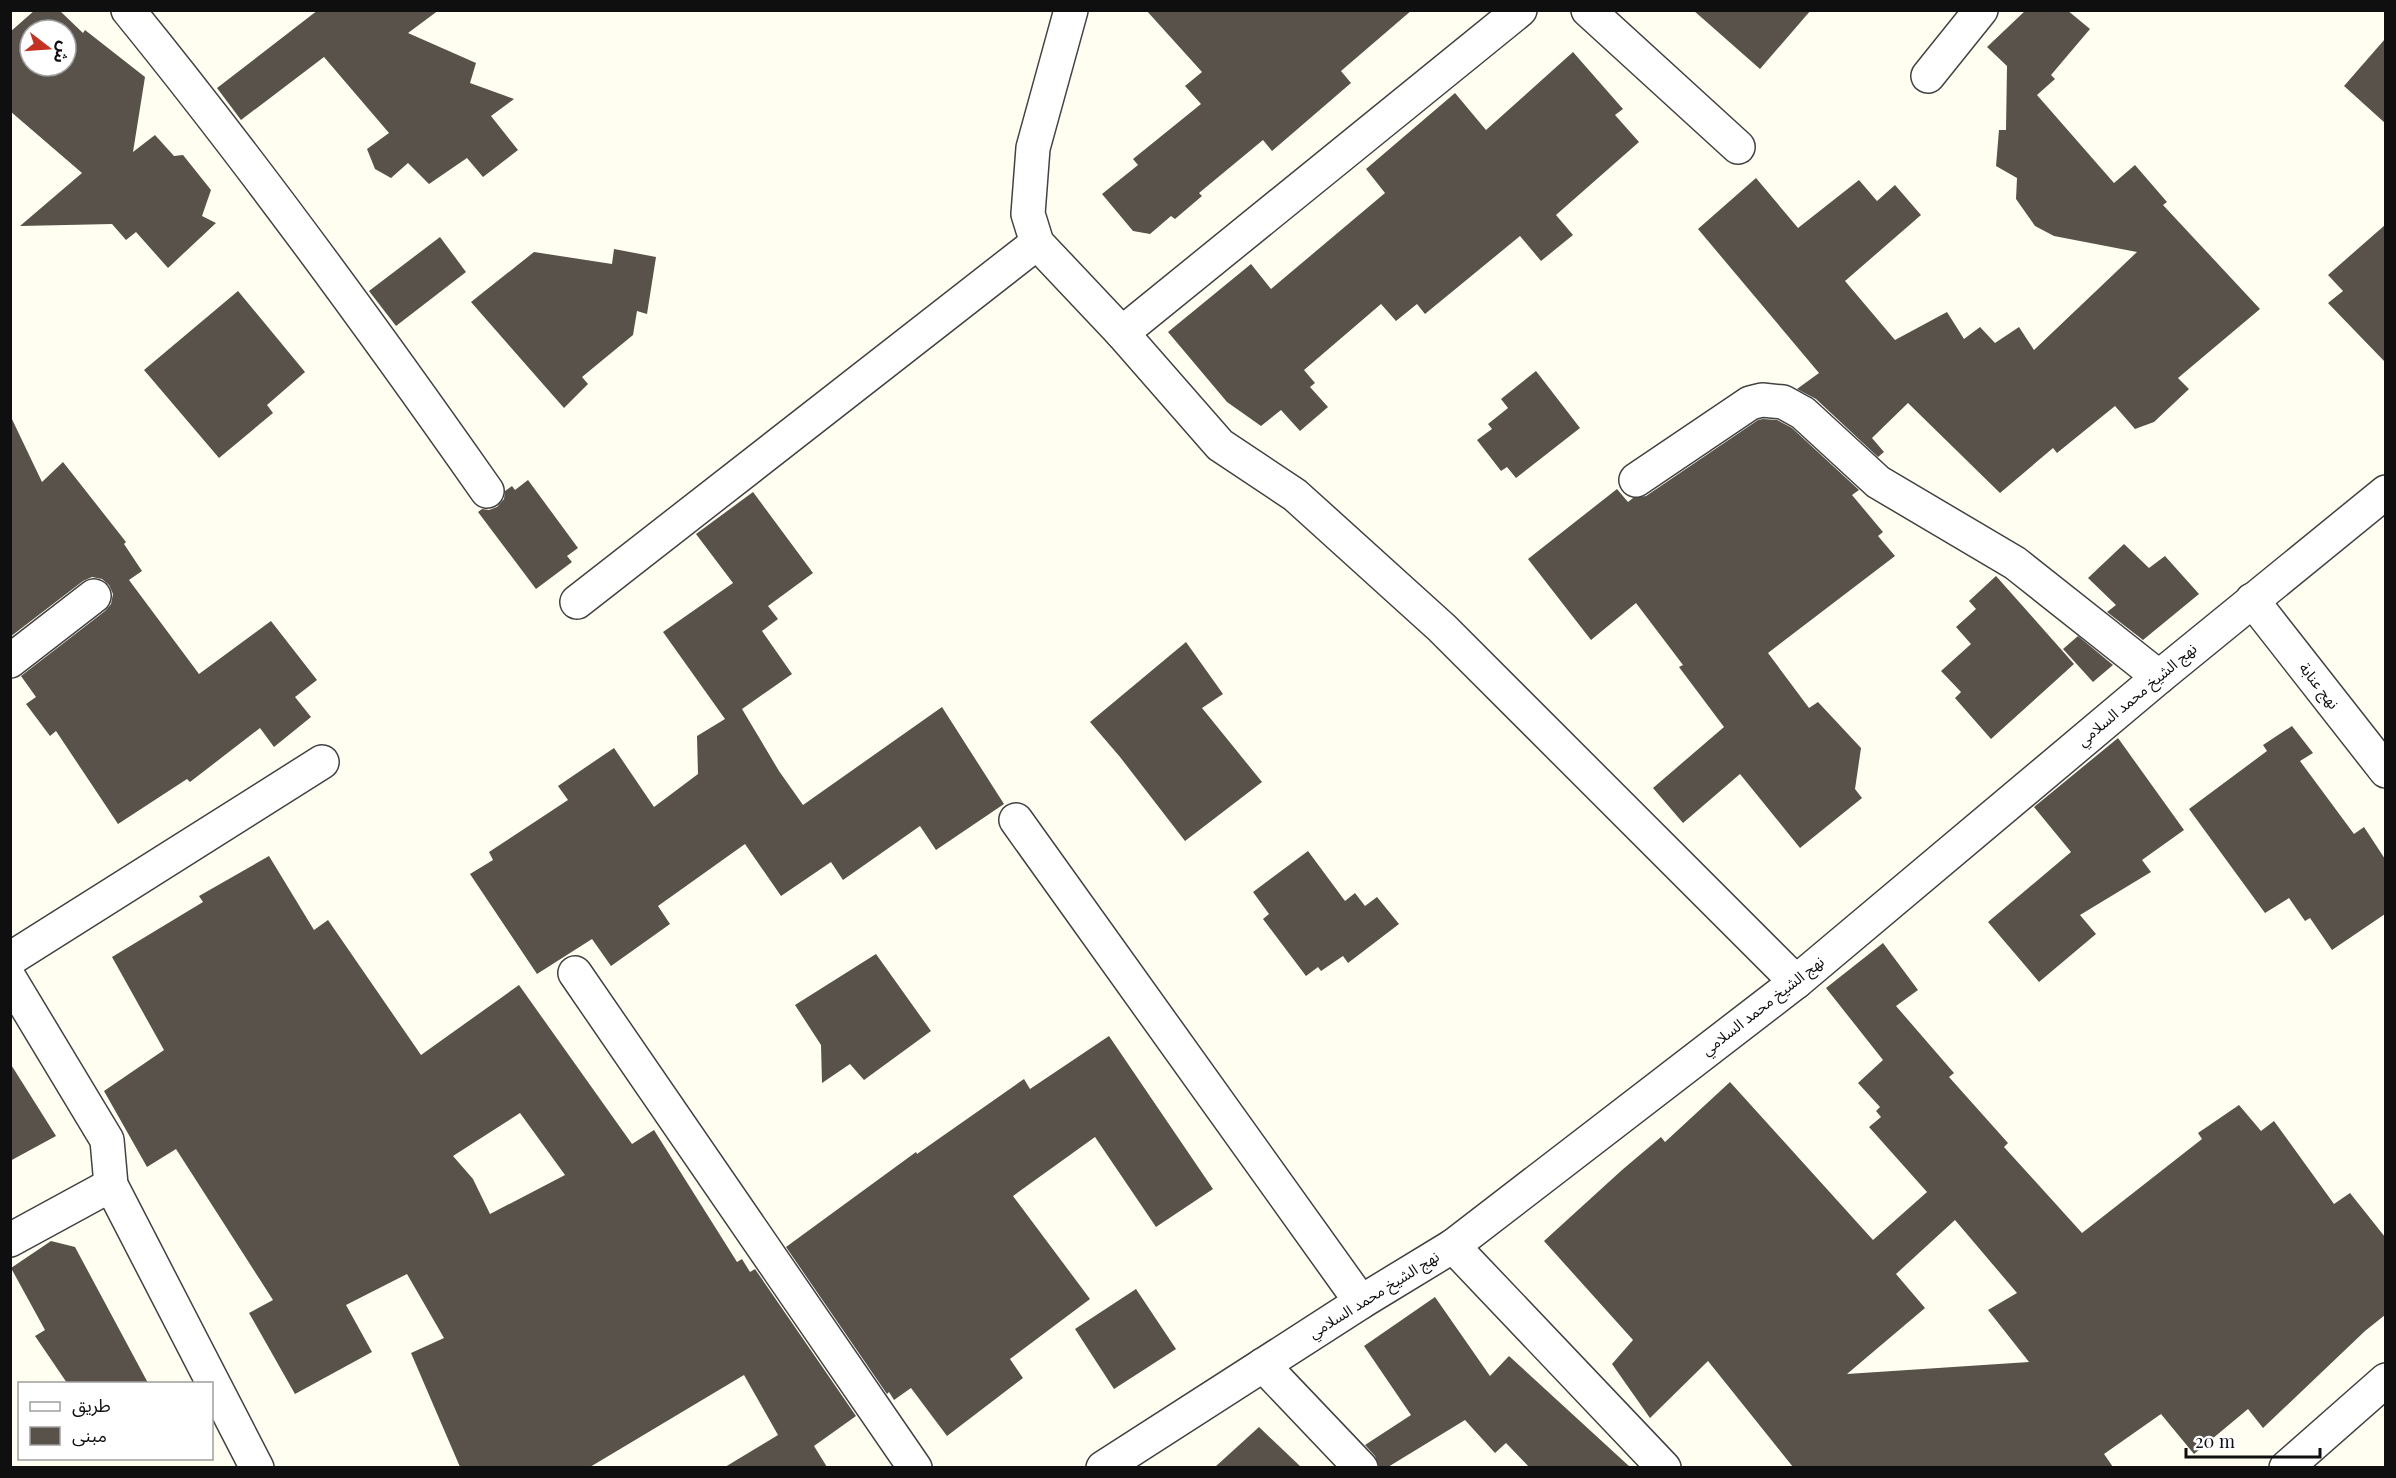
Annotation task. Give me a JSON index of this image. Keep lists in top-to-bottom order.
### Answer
{
  "streets": {
    "street": ["نهج عنابة", "نهج الشيخ محمد السلامي"]
  },
  "crossings": [
    ["نهج عنابة", "نهج الشيخ محمد السلامي"]
  ],
  "legend": ["طريق", "مبنى"],
  "scale_bar": "20 m",
  "north": "right"
}
